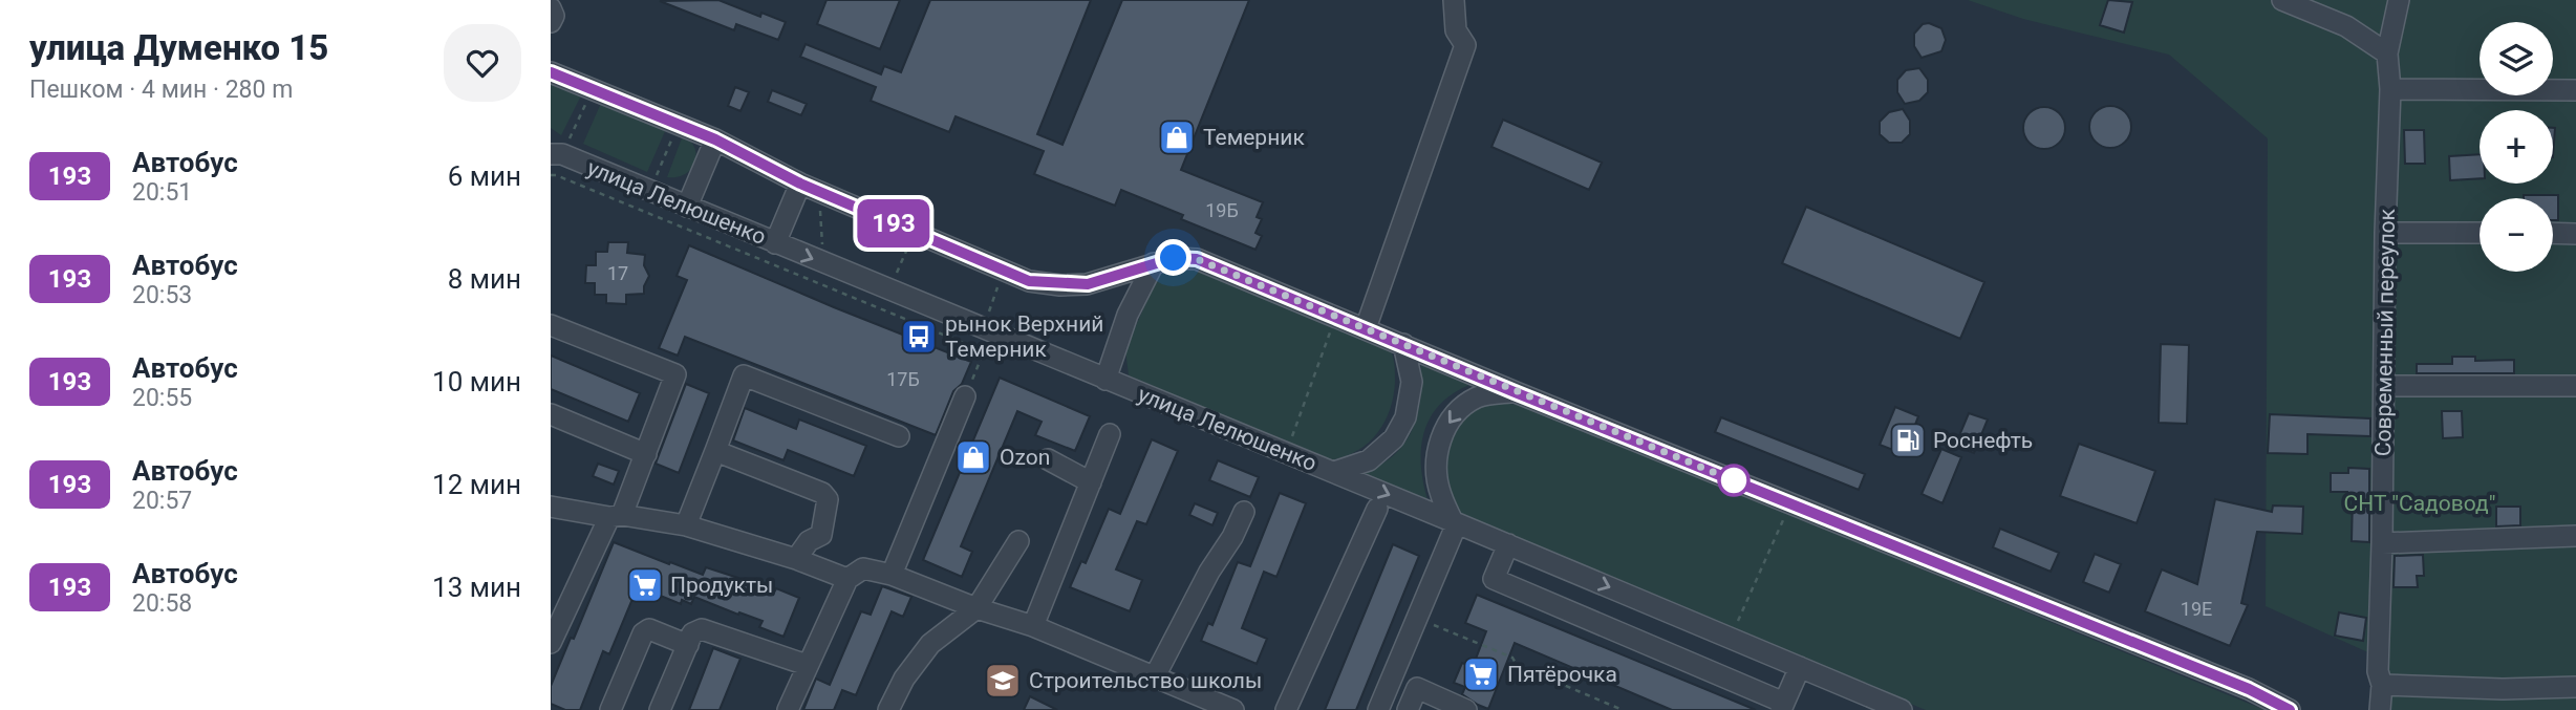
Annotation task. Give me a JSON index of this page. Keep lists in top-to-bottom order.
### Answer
{
  "streets": {
    "street": ["улица Лелюшенко", "Современный переулок"]
  },
  "parks": ["СНТ \"Садовод\""],
  "places": {
    "shop": ["Темерник", "Ozon"],
    "bus stop": ["рынок Верхний Темерник"],
    "fuel station": ["Роснефть"],
    "supermarket": ["Продукты", "Пятёрочка"],
    "school or university": ["Строительство школы"]
  },
  "lines": ["bus line 193"],
  "house_numbers": [
    "19Б",
    "17",
    "17Б",
    "19Е"
  ],
  "page": {
    "heading": ["улица Думенко 15", "Пешком · 4 мин · 280 m"],
    "on_map": "193",
    "map_buttons": ["+", "−"],
    "list": [
      {
        "mark": "193",
        "name": "Автобус",
        "note": "20:51",
        "value": "6 мин"
      },
      {
        "mark": "193",
        "name": "Автобус",
        "note": "20:53",
        "value": "8 мин"
      },
      {
        "mark": "193",
        "name": "Автобус",
        "note": "20:55",
        "value": "10 мин"
      },
      {
        "mark": "193",
        "name": "Автобус",
        "note": "20:57",
        "value": "12 мин"
      },
      {
        "mark": "193",
        "name": "Автобус",
        "note": "20:58",
        "value": "13 мин"
      }
    ]
  }
}
